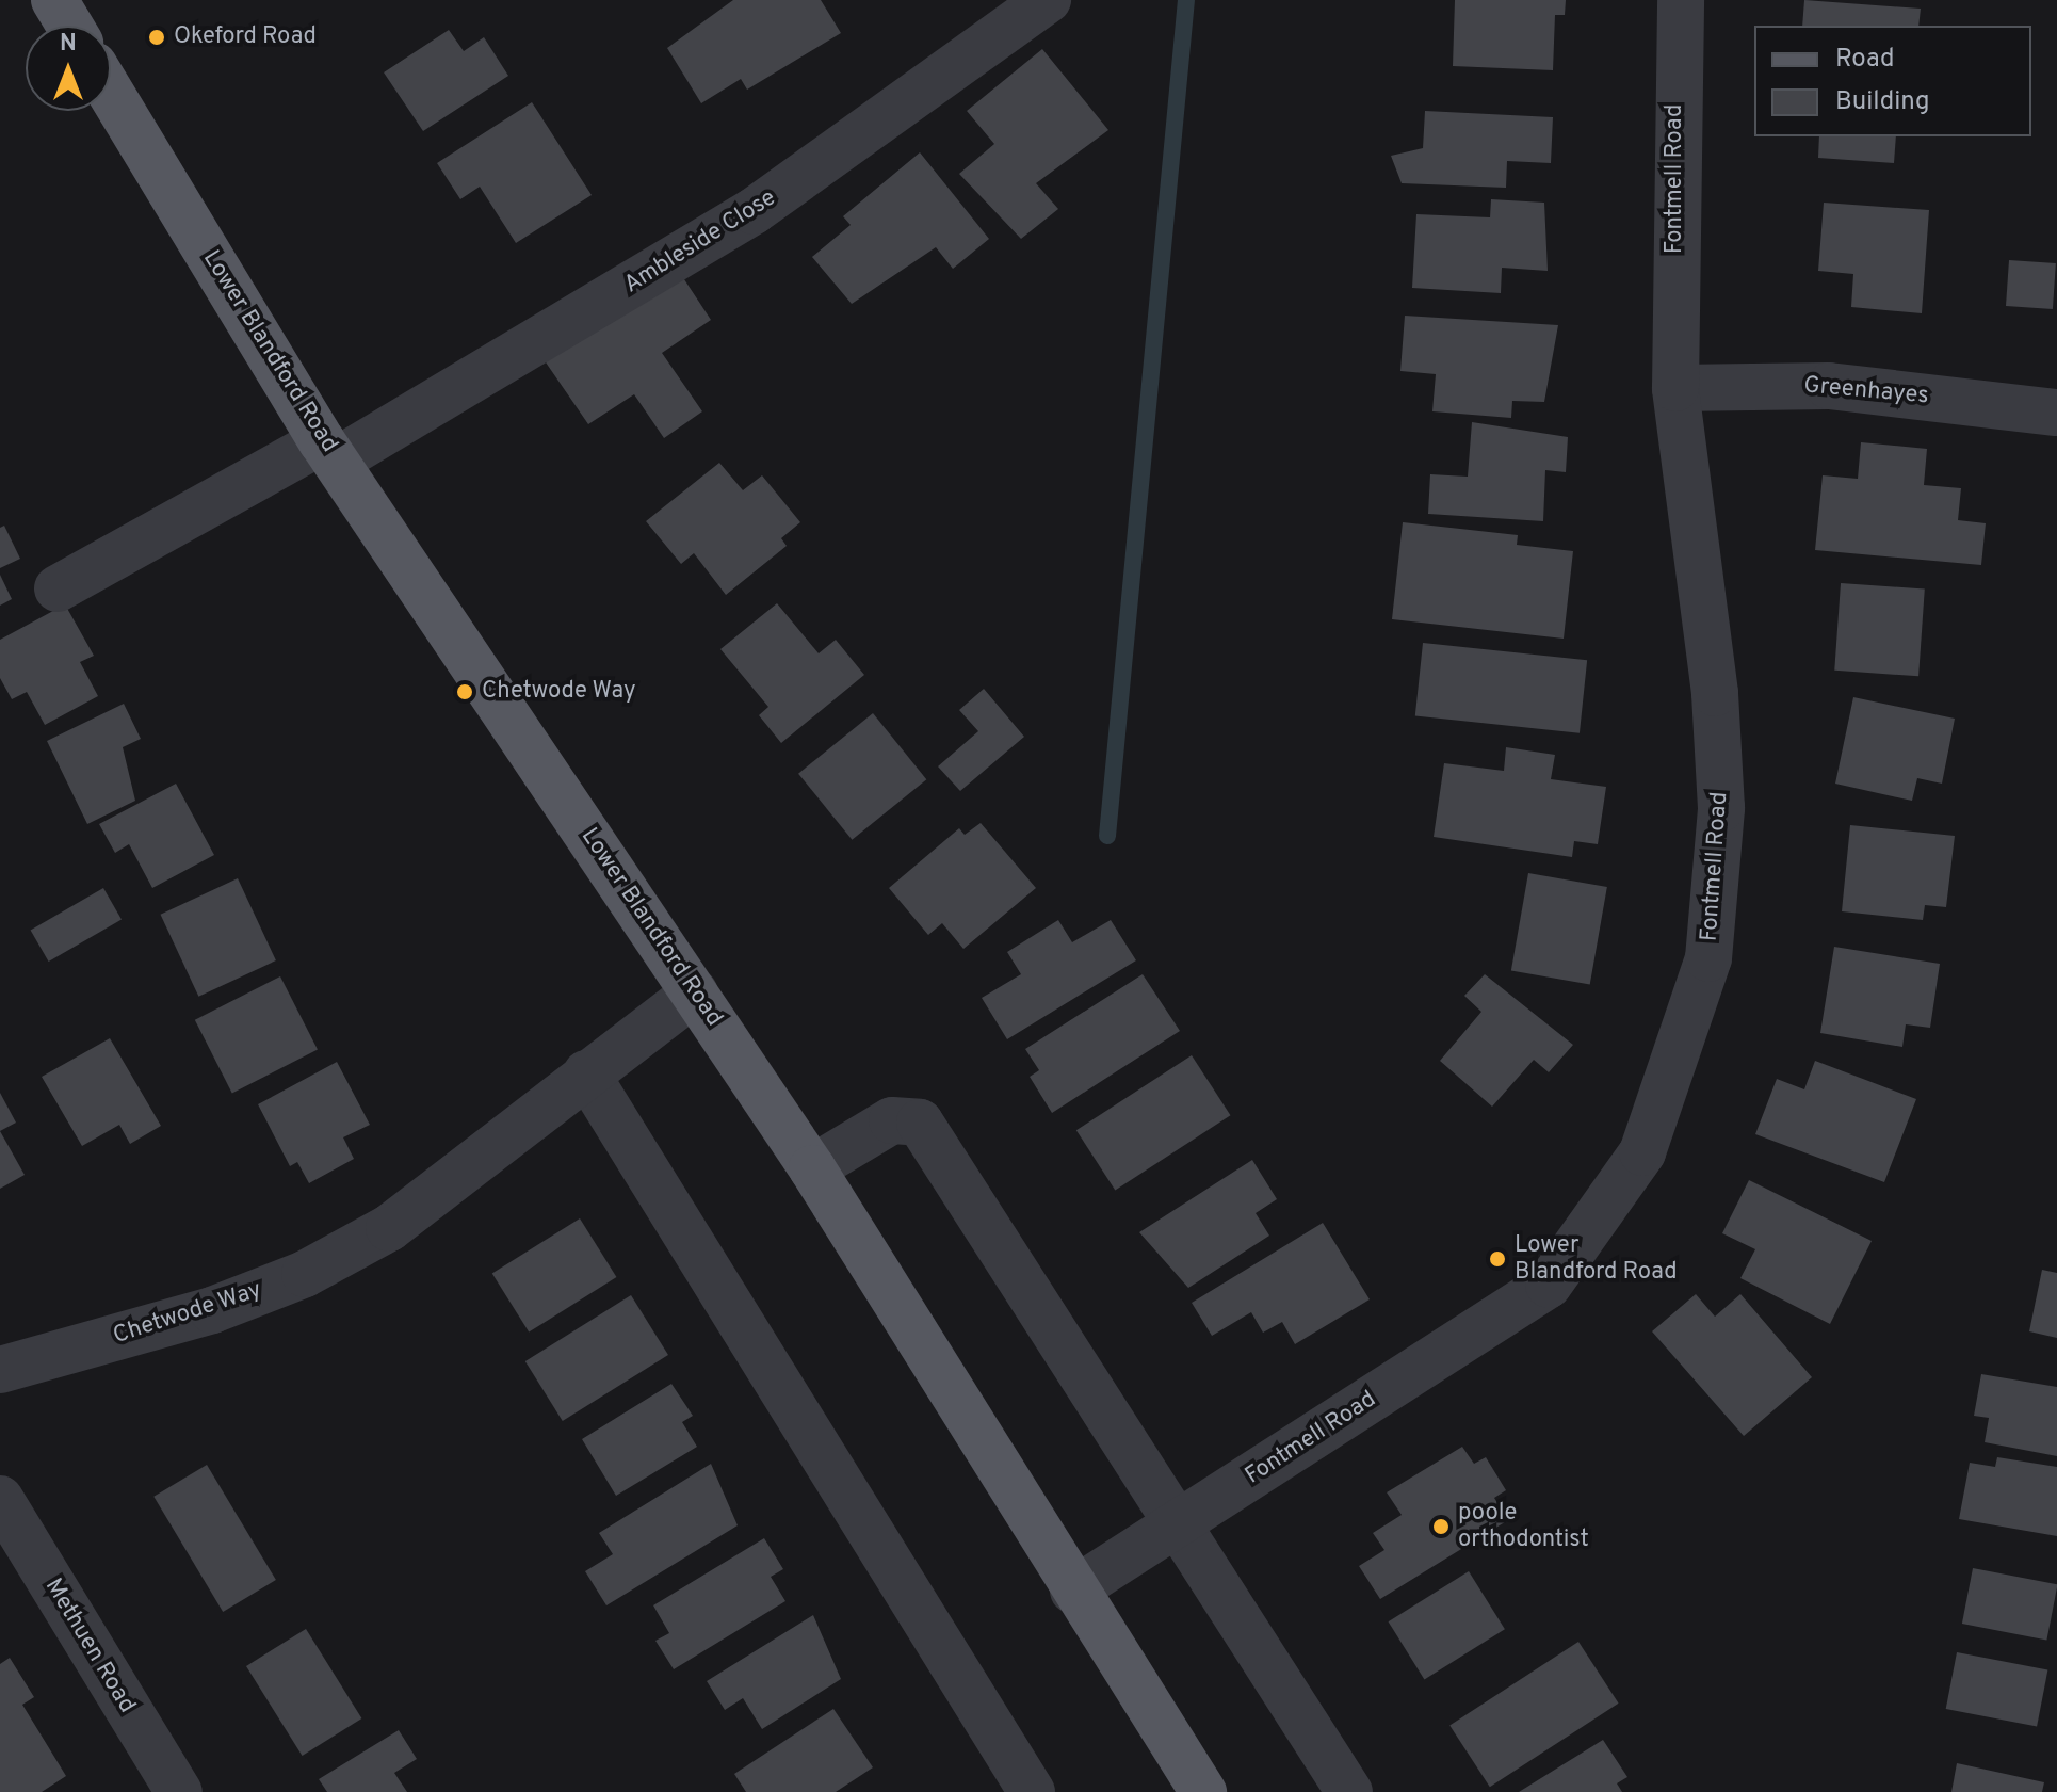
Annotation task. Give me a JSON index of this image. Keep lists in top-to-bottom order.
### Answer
{
  "streets": {
    "main road": ["Lower Blandford Road"],
    "street": [
      "Fontmell Road",
      "Ambleside Close",
      "Greenhayes",
      "Chetwode Way",
      "Methuen Road"
    ]
  },
  "crossings": [
    ["Fontmell Road", "Lower Blandford Road"],
    ["Fontmell Road", "Greenhayes"],
    ["Ambleside Close", "Lower Blandford Road"],
    ["Lower Blandford Road", "Chetwode Way"]
  ],
  "places": [
    "Okeford Road",
    "Chetwode Way",
    "Lower Blandford Road",
    "poole orthodontist"
  ],
  "legend": ["Road", "Building"],
  "north": "top"
}
